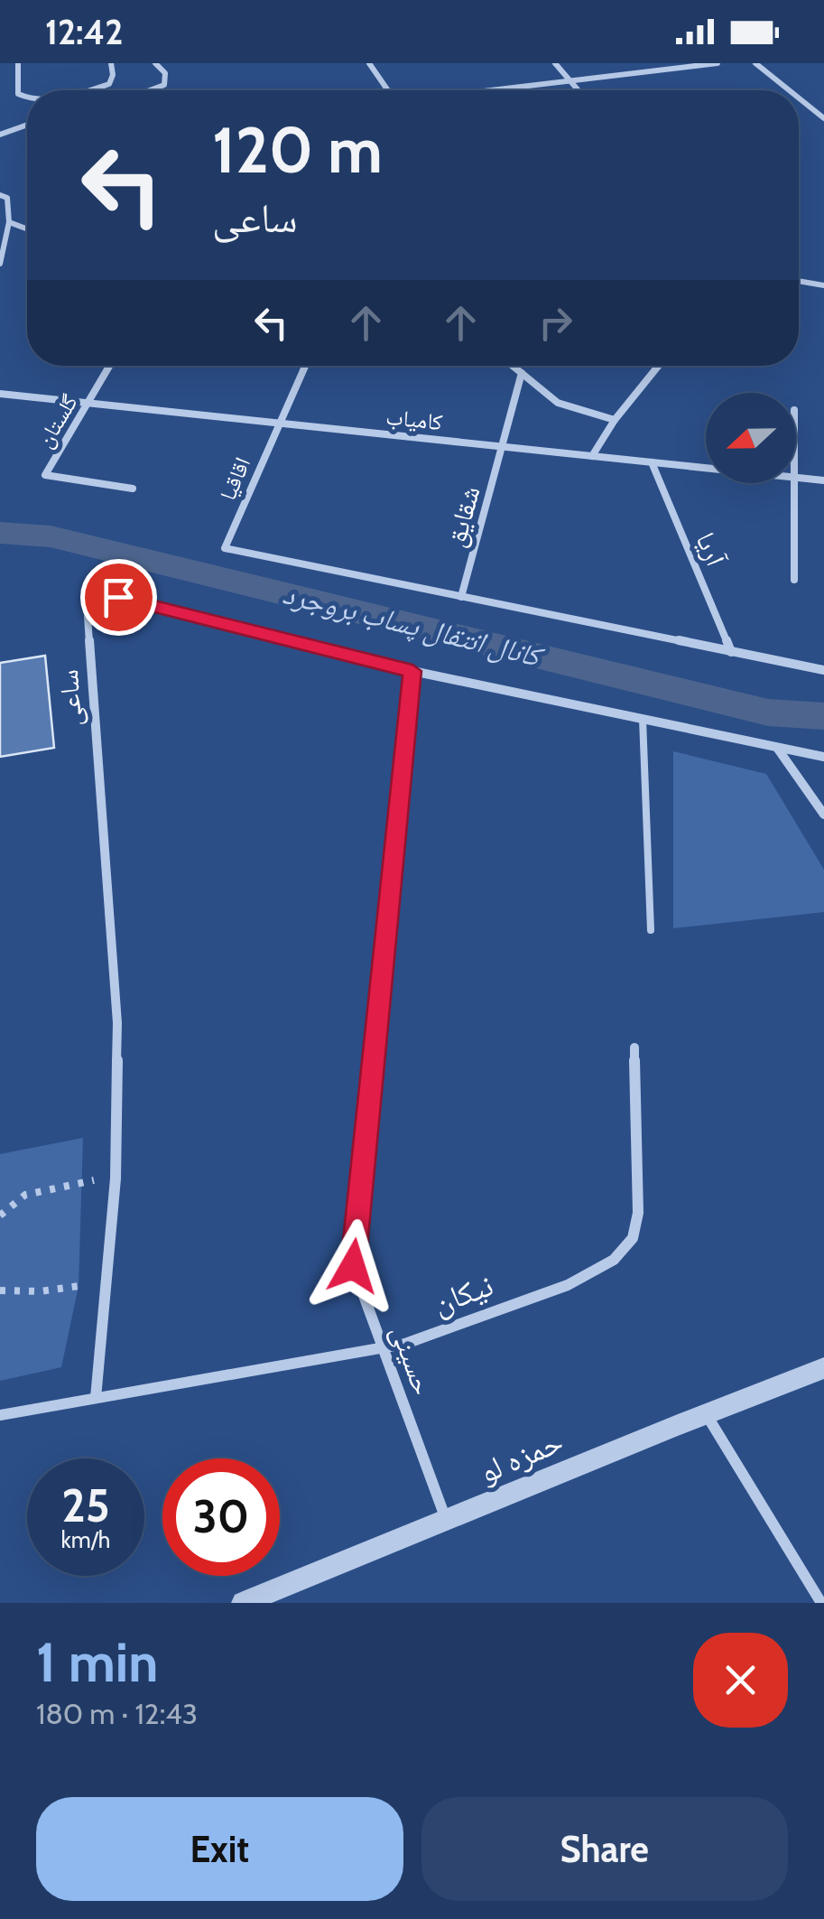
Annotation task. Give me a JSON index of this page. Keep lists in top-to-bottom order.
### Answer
{
  "streets": {
    "street": [
      "کامیاب",
      "گلستان",
      "اقاقیا",
      "شقایق",
      "آریا",
      "ساعی",
      "نیکان",
      "حسینی",
      "حمزه لو"
    ]
  },
  "crossings": [
    ["کامیاب", "گلستان"],
    ["کامیاب", "اقاقیا"],
    ["کامیاب", "شقایق"],
    ["کامیاب", "آریا"],
    ["اقاقیا", "شقایق"],
    ["ساعی", "نیکان"],
    ["ساعی", "حسینی"],
    ["نیکان", "حسینی"],
    ["حسینی", "حمزه لو"]
  ],
  "water": ["کانال انتقال پساب بروجرد"],
  "north": "left",
  "page": {
    "status": "12:42",
    "turn": ["120 m", "ساعی"],
    "speed": "25 km/h",
    "limit": "30",
    "heading": ["1 min", "180 m · 12:43"],
    "buttons": ["Exit", "Share"]
  }
}
